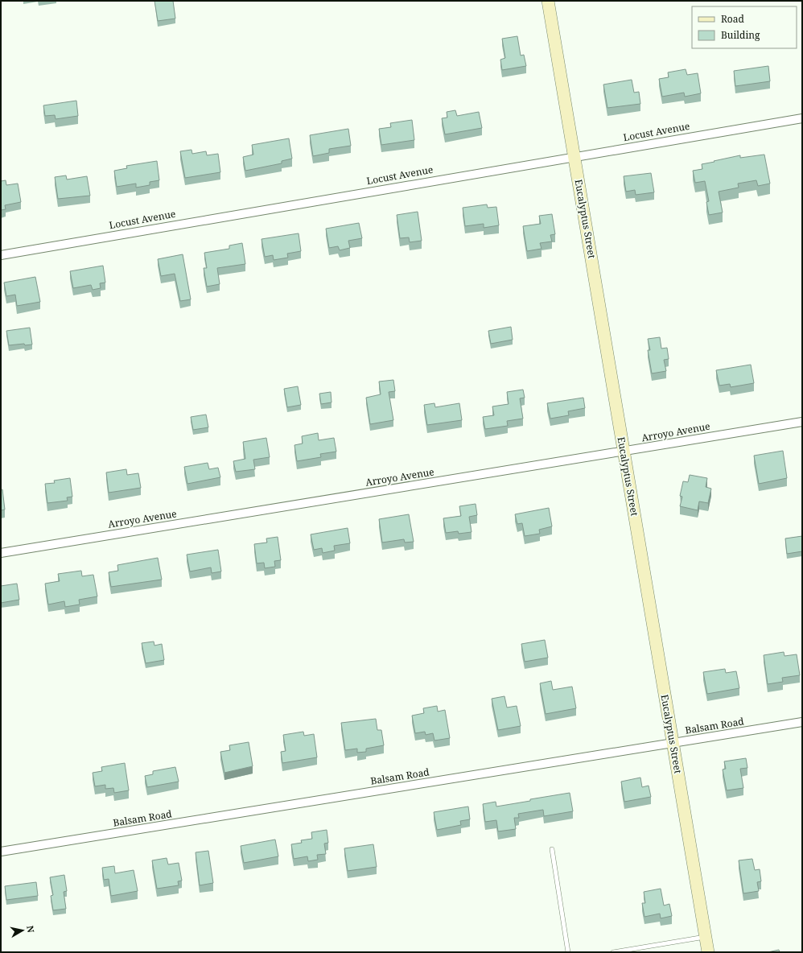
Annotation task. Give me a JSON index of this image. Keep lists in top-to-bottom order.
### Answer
{
  "streets": {
    "main road": ["Eucalyptus Street"],
    "street": ["Locust Avenue", "Arroyo Avenue", "Balsam Road"]
  },
  "crossings": [
    ["Locust Avenue", "Eucalyptus Street"],
    ["Eucalyptus Street", "Arroyo Avenue"],
    ["Eucalyptus Street", "Balsam Road"]
  ],
  "legend": ["Road", "Building"],
  "north": "right"
}
